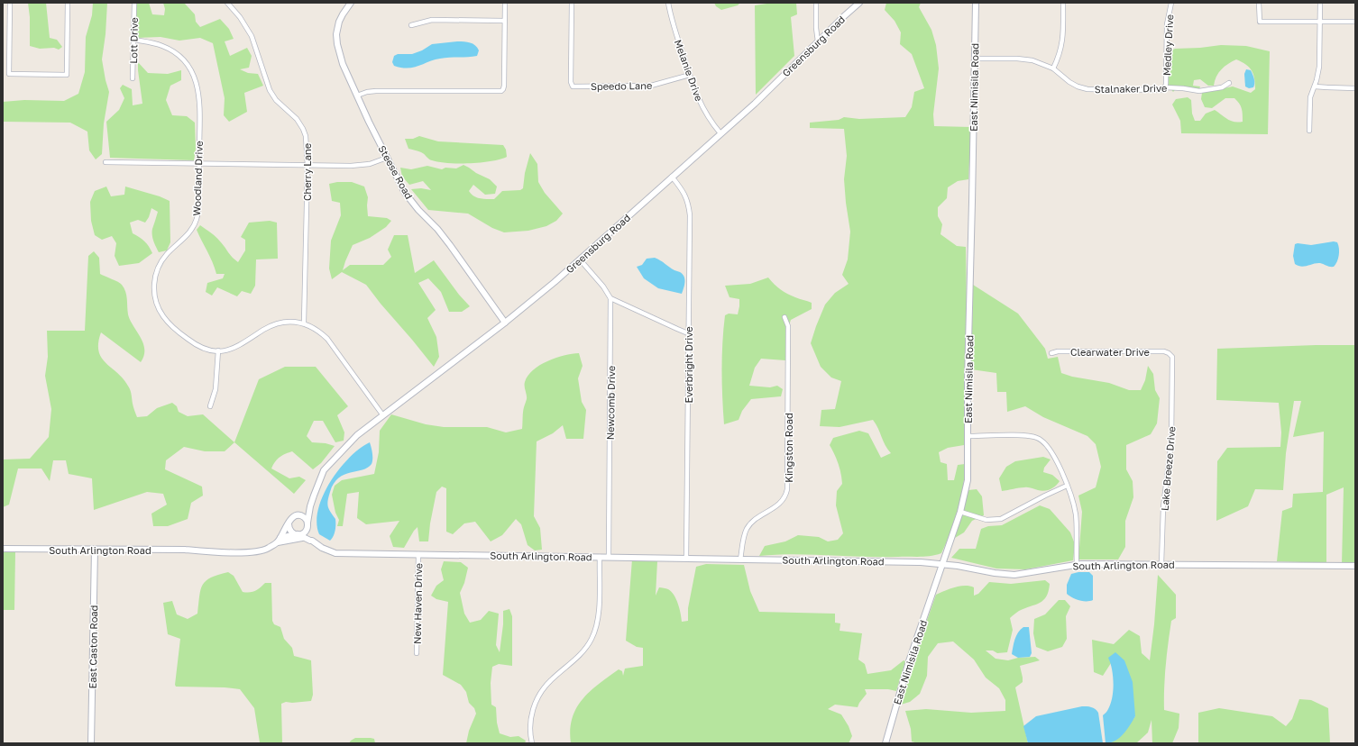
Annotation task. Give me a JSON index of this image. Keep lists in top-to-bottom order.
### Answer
{
  "streets": {
    "street": [
      "Lott Drive",
      "Medley Drive",
      "Greensburg Road",
      "Melanie Drive",
      "Speedo Lane",
      "East Nimisila Road",
      "Stalnaker Drive",
      "Cherry Lane",
      "Steese Road",
      "Woodland Drive",
      "Clearwater Drive",
      "Everbright Drive",
      "Newcomb Drive",
      "Kingston Road",
      "Lake Breeze Drive",
      "South Arlington Road",
      "New Haven Drive",
      "East Caston Road"
    ]
  },
  "crossings": [
    ["Lott Drive", "Woodland Drive"],
    ["Medley Drive", "Stalnaker Drive"],
    ["Greensburg Road", "Melanie Drive"],
    ["Greensburg Road", "Steese Road"],
    ["Greensburg Road", "Woodland Drive"],
    ["Greensburg Road", "Everbright Drive"],
    ["Greensburg Road", "South Arlington Road"],
    ["Melanie Drive", "Speedo Lane"],
    ["East Nimisila Road", "Stalnaker Drive"],
    ["East Nimisila Road", "South Arlington Road"],
    ["Cherry Lane", "Woodland Drive"],
    ["Clearwater Drive", "Lake Breeze Drive"],
    ["Everbright Drive", "South Arlington Road"],
    ["Newcomb Drive", "South Arlington Road"],
    ["Kingston Road", "South Arlington Road"],
    ["Lake Breeze Drive", "South Arlington Road"],
    ["South Arlington Road", "New Haven Drive"],
    ["South Arlington Road", "East Caston Road"]
  ]
}
